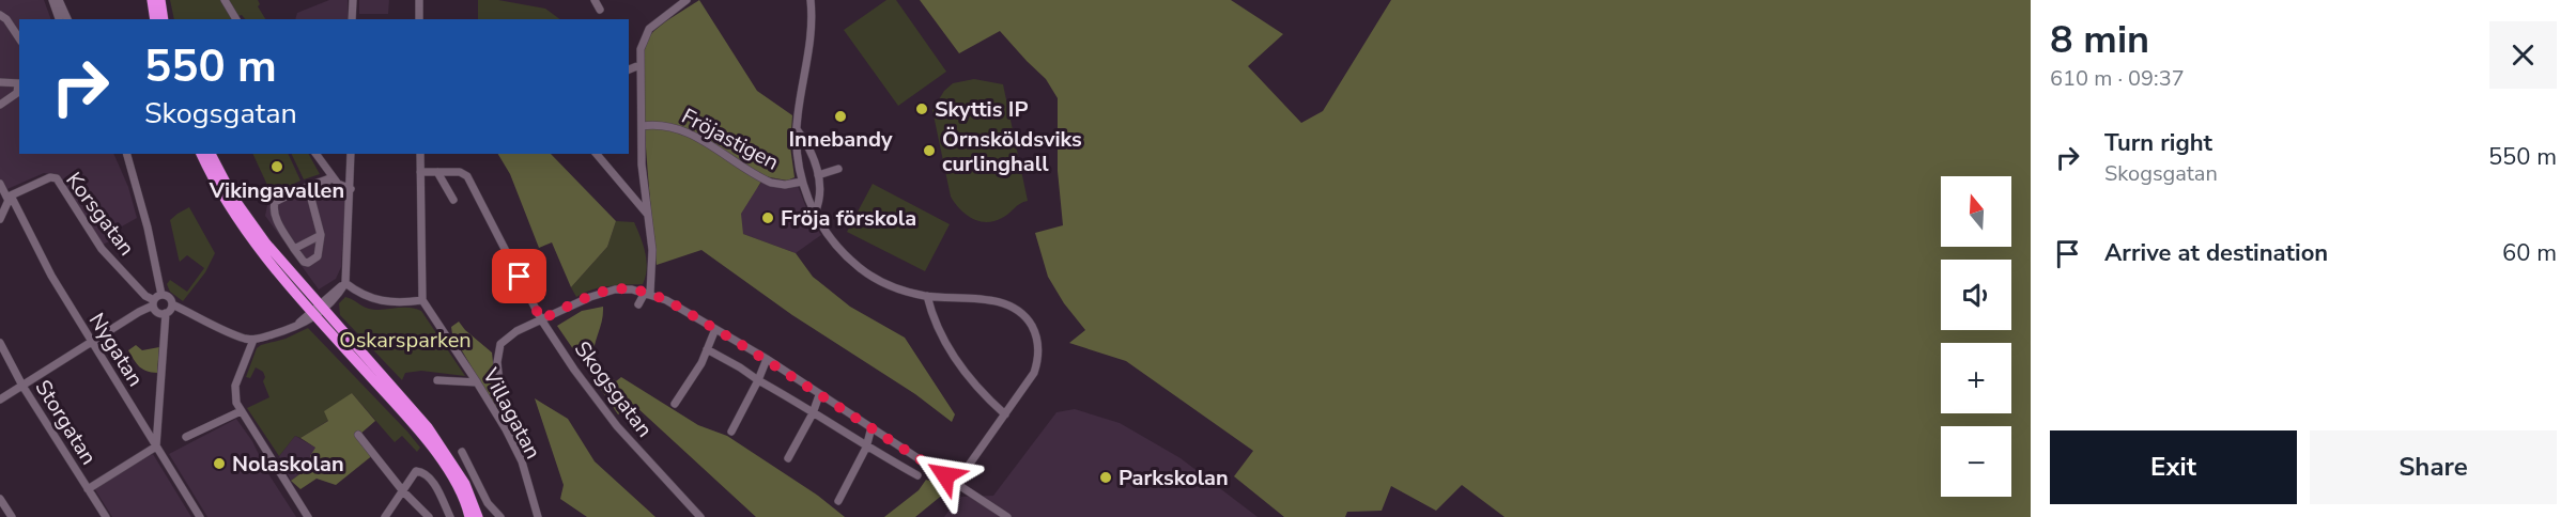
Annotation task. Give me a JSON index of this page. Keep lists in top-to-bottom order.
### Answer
{
  "streets": {
    "street": [
      "Fröjastigen",
      "Korsgatan",
      "Nygatan",
      "Skogsgatan",
      "Villagatan",
      "Storgatan"
    ]
  },
  "crossings": [
    ["Korsgatan", "Nygatan"]
  ],
  "parks": ["Oskarsparken"],
  "places": [
    "Skyttis IP",
    "Innebandy",
    "Örnsköldsviks curlinghall",
    "Vikingavallen",
    "Fröja förskola",
    "Nolaskolan",
    "Parkskolan"
  ],
  "north": "top",
  "page": {
    "heading": ["8 min", "610 m · 09:37"],
    "turn": ["550 m", "Skogsgatan"],
    "list": [
      {
        "name": "Turn right",
        "note": "Skogsgatan",
        "value": "550 m"
      },
      {
        "name": "Arrive at destination",
        "value": "60 m"
      }
    ],
    "map_buttons": ["+", "−"],
    "buttons": ["Exit", "Share"]
  }
}
